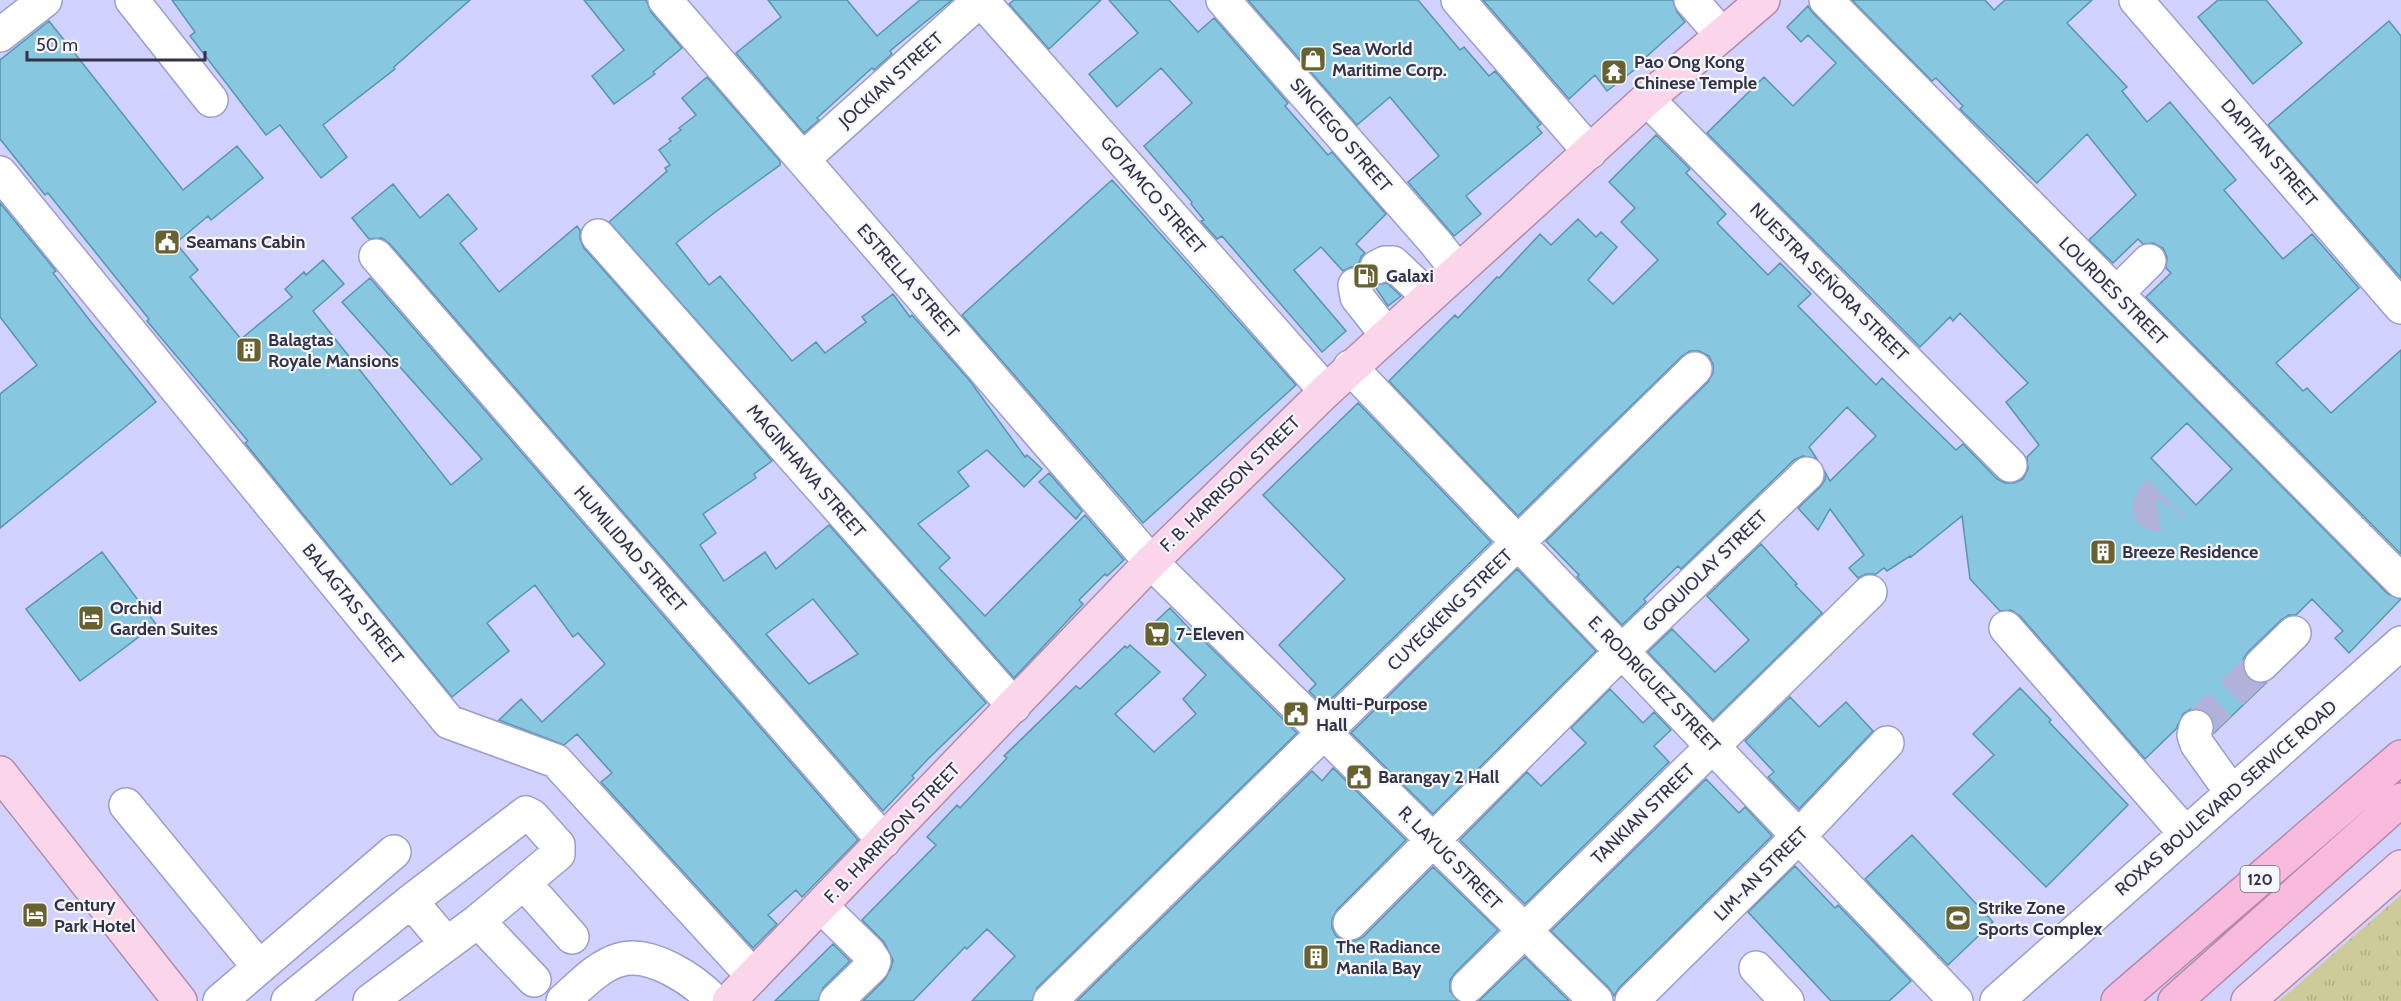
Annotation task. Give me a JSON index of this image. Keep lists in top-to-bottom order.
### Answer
{
  "streets": {
    "highway": ["120"],
    "main road": ["F. B. HARRISON STREET"],
    "street": [
      "JOCKIAN STREET",
      "SINCIEGO STREET",
      "DAPITAN STREET",
      "GOTAMCO STREET",
      "ESTRELLA STREET",
      "NUESTRA SEÑORA STREET",
      "LOURDES STREET",
      "MAGINHAWA STREET",
      "HUMILIDAD STREET",
      "GOQUIOLAY STREET",
      "BALAGTAS STREET",
      "CUYEGKENG STREET",
      "E. RODRIGUEZ STREET",
      "ROXAS BOULEVARD SERVICE ROAD",
      "TANKIAN STREET",
      "R. LAYUG STREET",
      "LIM-AN STREET"
    ]
  },
  "crossings": [
    ["JOCKIAN STREET", "GOTAMCO STREET"],
    ["JOCKIAN STREET", "ESTRELLA STREET"],
    ["SINCIEGO STREET", "F. B. HARRISON STREET"],
    ["GOTAMCO STREET", "F. B. HARRISON STREET"],
    ["ESTRELLA STREET", "F. B. HARRISON STREET"],
    ["ESTRELLA STREET", "R. LAYUG STREET"],
    ["NUESTRA SEÑORA STREET", "F. B. HARRISON STREET"],
    ["MAGINHAWA STREET", "F. B. HARRISON STREET"],
    ["F. B. HARRISON STREET", "HUMILIDAD STREET"],
    ["F. B. HARRISON STREET", "BALAGTAS STREET"],
    ["F. B. HARRISON STREET", "E. RODRIGUEZ STREET"],
    ["F. B. HARRISON STREET", "R. LAYUG STREET"],
    ["GOQUIOLAY STREET", "E. RODRIGUEZ STREET"],
    ["GOQUIOLAY STREET", "R. LAYUG STREET"],
    ["CUYEGKENG STREET", "E. RODRIGUEZ STREET"],
    ["CUYEGKENG STREET", "R. LAYUG STREET"],
    ["E. RODRIGUEZ STREET", "TANKIAN STREET"],
    ["E. RODRIGUEZ STREET", "LIM-AN STREET"],
    ["TANKIAN STREET", "R. LAYUG STREET"]
  ],
  "places": {
    "shop": ["Sea World Maritime Corp."],
    "temple": ["Pao Ong Kong Chinese Temple"],
    "public building": ["Seamans Cabin", "Multi-Purpose Hall", "Barangay 2 Hall"],
    "fuel station": ["Galaxi"],
    "building": ["Balagtas Royale Mansions", "Breeze Residence", "The Radiance Manila Bay"],
    "hotel": ["Orchid Garden Suites", "Century Park Hotel"],
    "supermarket": ["7-Eleven"],
    "sports": ["Strike Zone Sports Complex"]
  },
  "scale_bar": "50 m"
}
